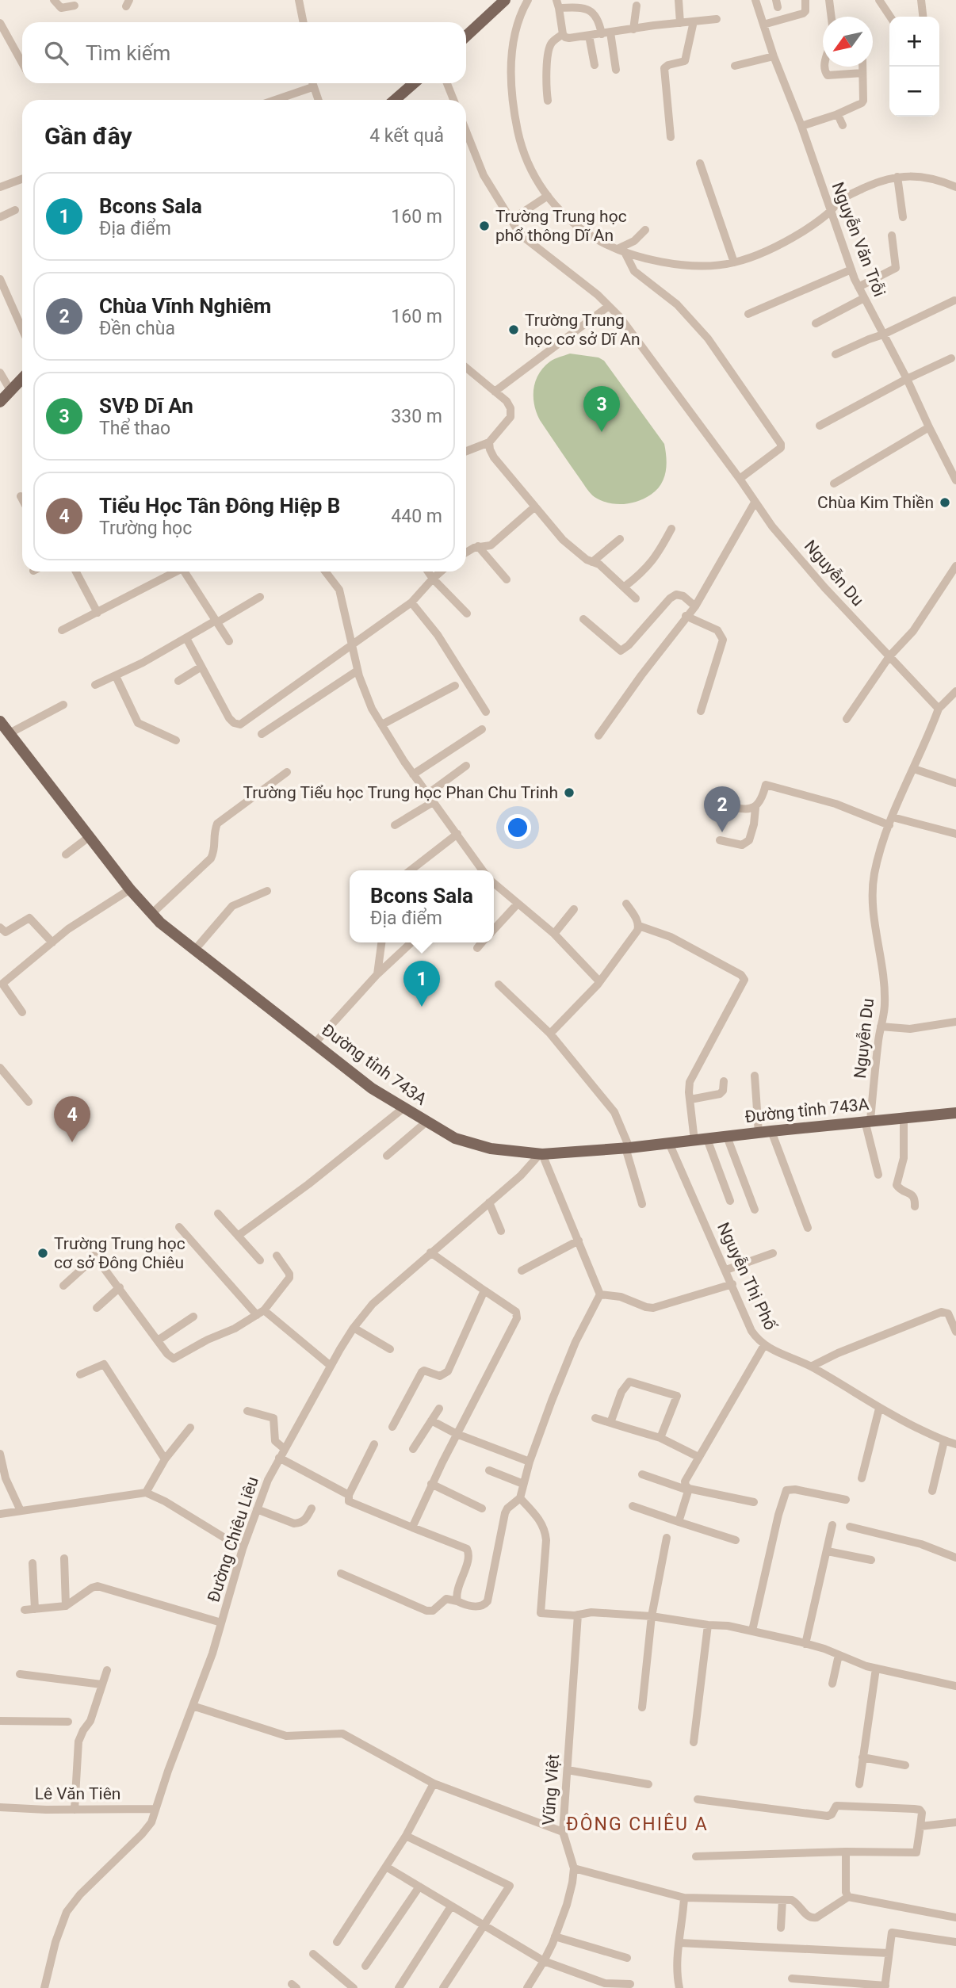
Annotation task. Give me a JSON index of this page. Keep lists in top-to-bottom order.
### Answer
{
  "streets": {
    "main road": ["Đường tỉnh 743A"],
    "street": [
      "Nguyễn Văn Trỗi",
      "Nguyễn Du",
      "Nguyễn Thị Phố",
      "Đường Chiêu Liêu",
      "Vũng Việt",
      "Lê Văn Tiên"
    ]
  },
  "crossings": [
    ["Nguyễn Du", "Đường tỉnh 743A"],
    ["Đường tỉnh 743A", "Nguyễn Thị Phố"],
    ["Đường tỉnh 743A", "Đường Chiêu Liêu"],
    ["Đường Chiêu Liêu", "Lê Văn Tiên"]
  ],
  "districts": ["ĐÔNG CHIÊU A"],
  "places": [
    "Trường Trung học phổ thông Dĩ An",
    "Trường Trung học cơ sở Dĩ An",
    "Chùa Kim Thiền",
    "Trường Tiểu học Trung học Phan Chu Trinh",
    "Trường Trung học cơ sở Đông Chiêu"
  ],
  "north": "bottom left",
  "page": {
    "map_buttons": ["+", "−"],
    "search": "Tìm kiếm",
    "heading": ["Gần đây", "4 kết quả"],
    "list": [
      {
        "mark": "1",
        "name": "Bcons Sala",
        "note": "Địa điểm",
        "value": "160 m"
      },
      {
        "mark": "2",
        "name": "Chùa Vĩnh Nghiêm",
        "note": "Đền chùa",
        "value": "160 m"
      },
      {
        "mark": "3",
        "name": "SVĐ Dĩ An",
        "note": "Thể thao",
        "value": "330 m"
      },
      {
        "mark": "4",
        "name": "Tiểu Học Tân Đông Hiệp B",
        "note": "Trường học",
        "value": "440 m"
      }
    ],
    "pins": [
      "3",
      "2",
      "1",
      "4"
    ],
    "popup": ["Bcons Sala", "Địa điểm"]
  }
}
